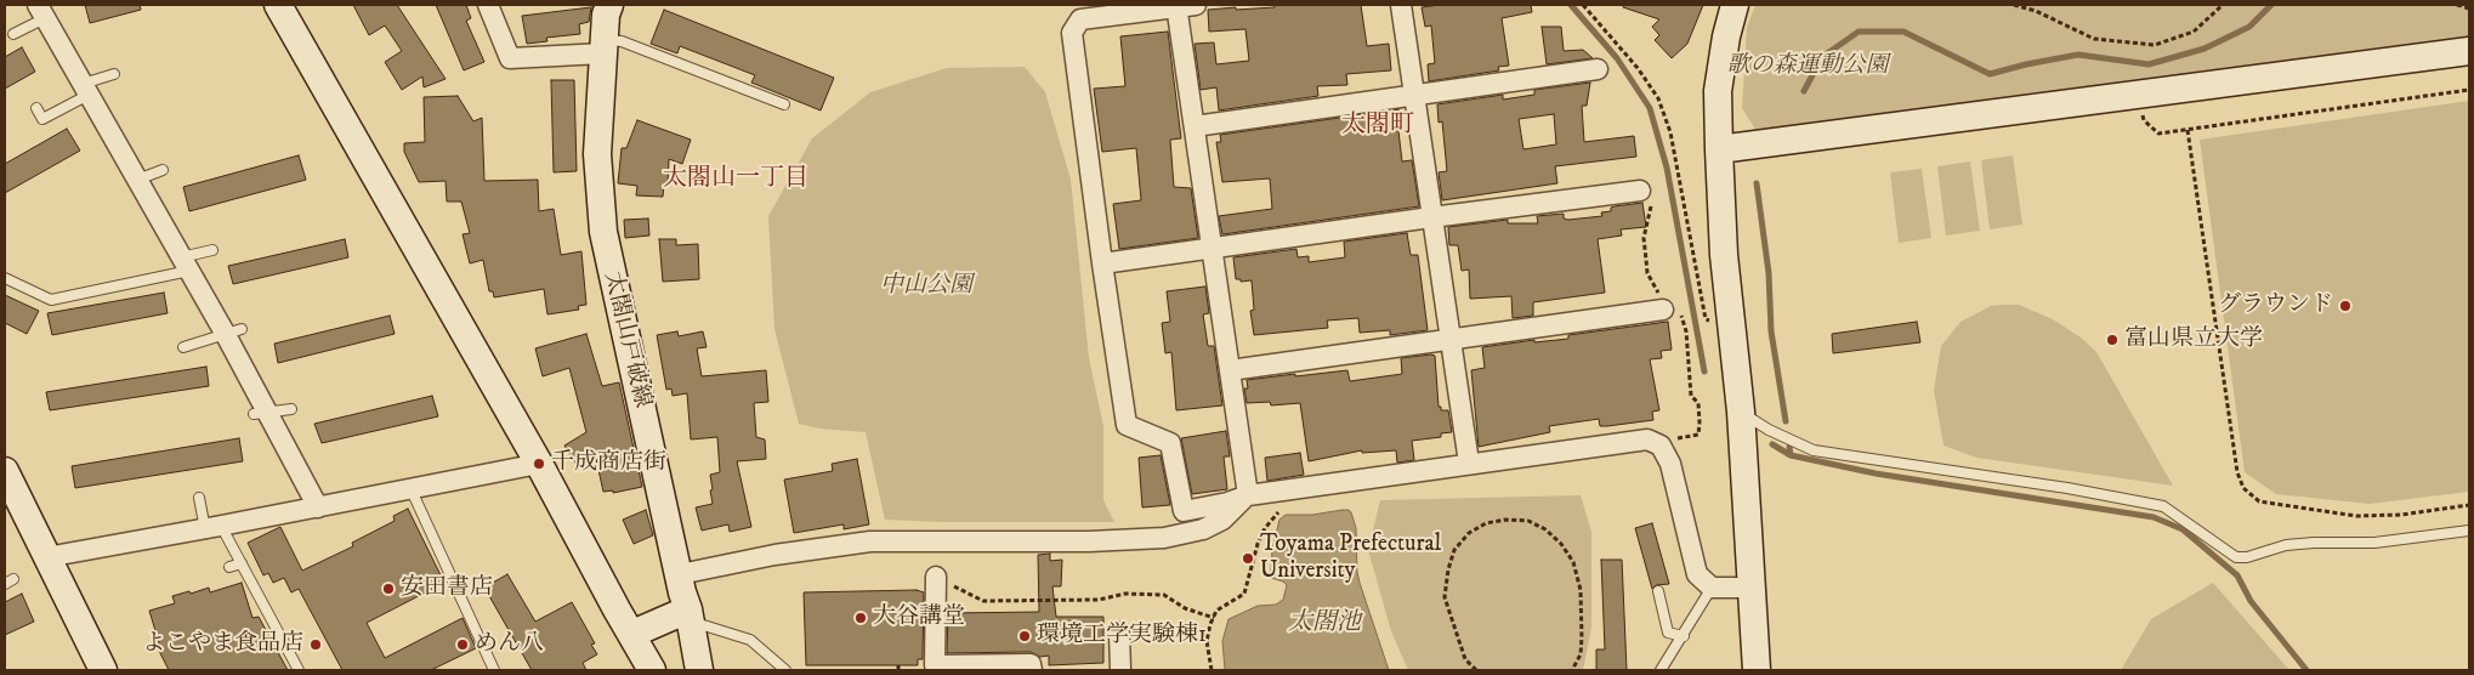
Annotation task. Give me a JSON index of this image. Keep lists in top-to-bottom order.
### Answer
{
  "streets": {
    "street": ["太閤山戸破線"]
  },
  "districts": ["太閤町", "太閤山一丁目"],
  "water": ["太閤池"],
  "parks": ["歌の森運動公園", "中山公園"],
  "places": [
    "グラウンド",
    "富山県立大学",
    "千成商店街",
    "Toyama Prefectural University",
    "安田書店",
    "大谷講堂",
    "環境工学実験棟1",
    "よこやま食品店",
    "めん八"
  ]
}
